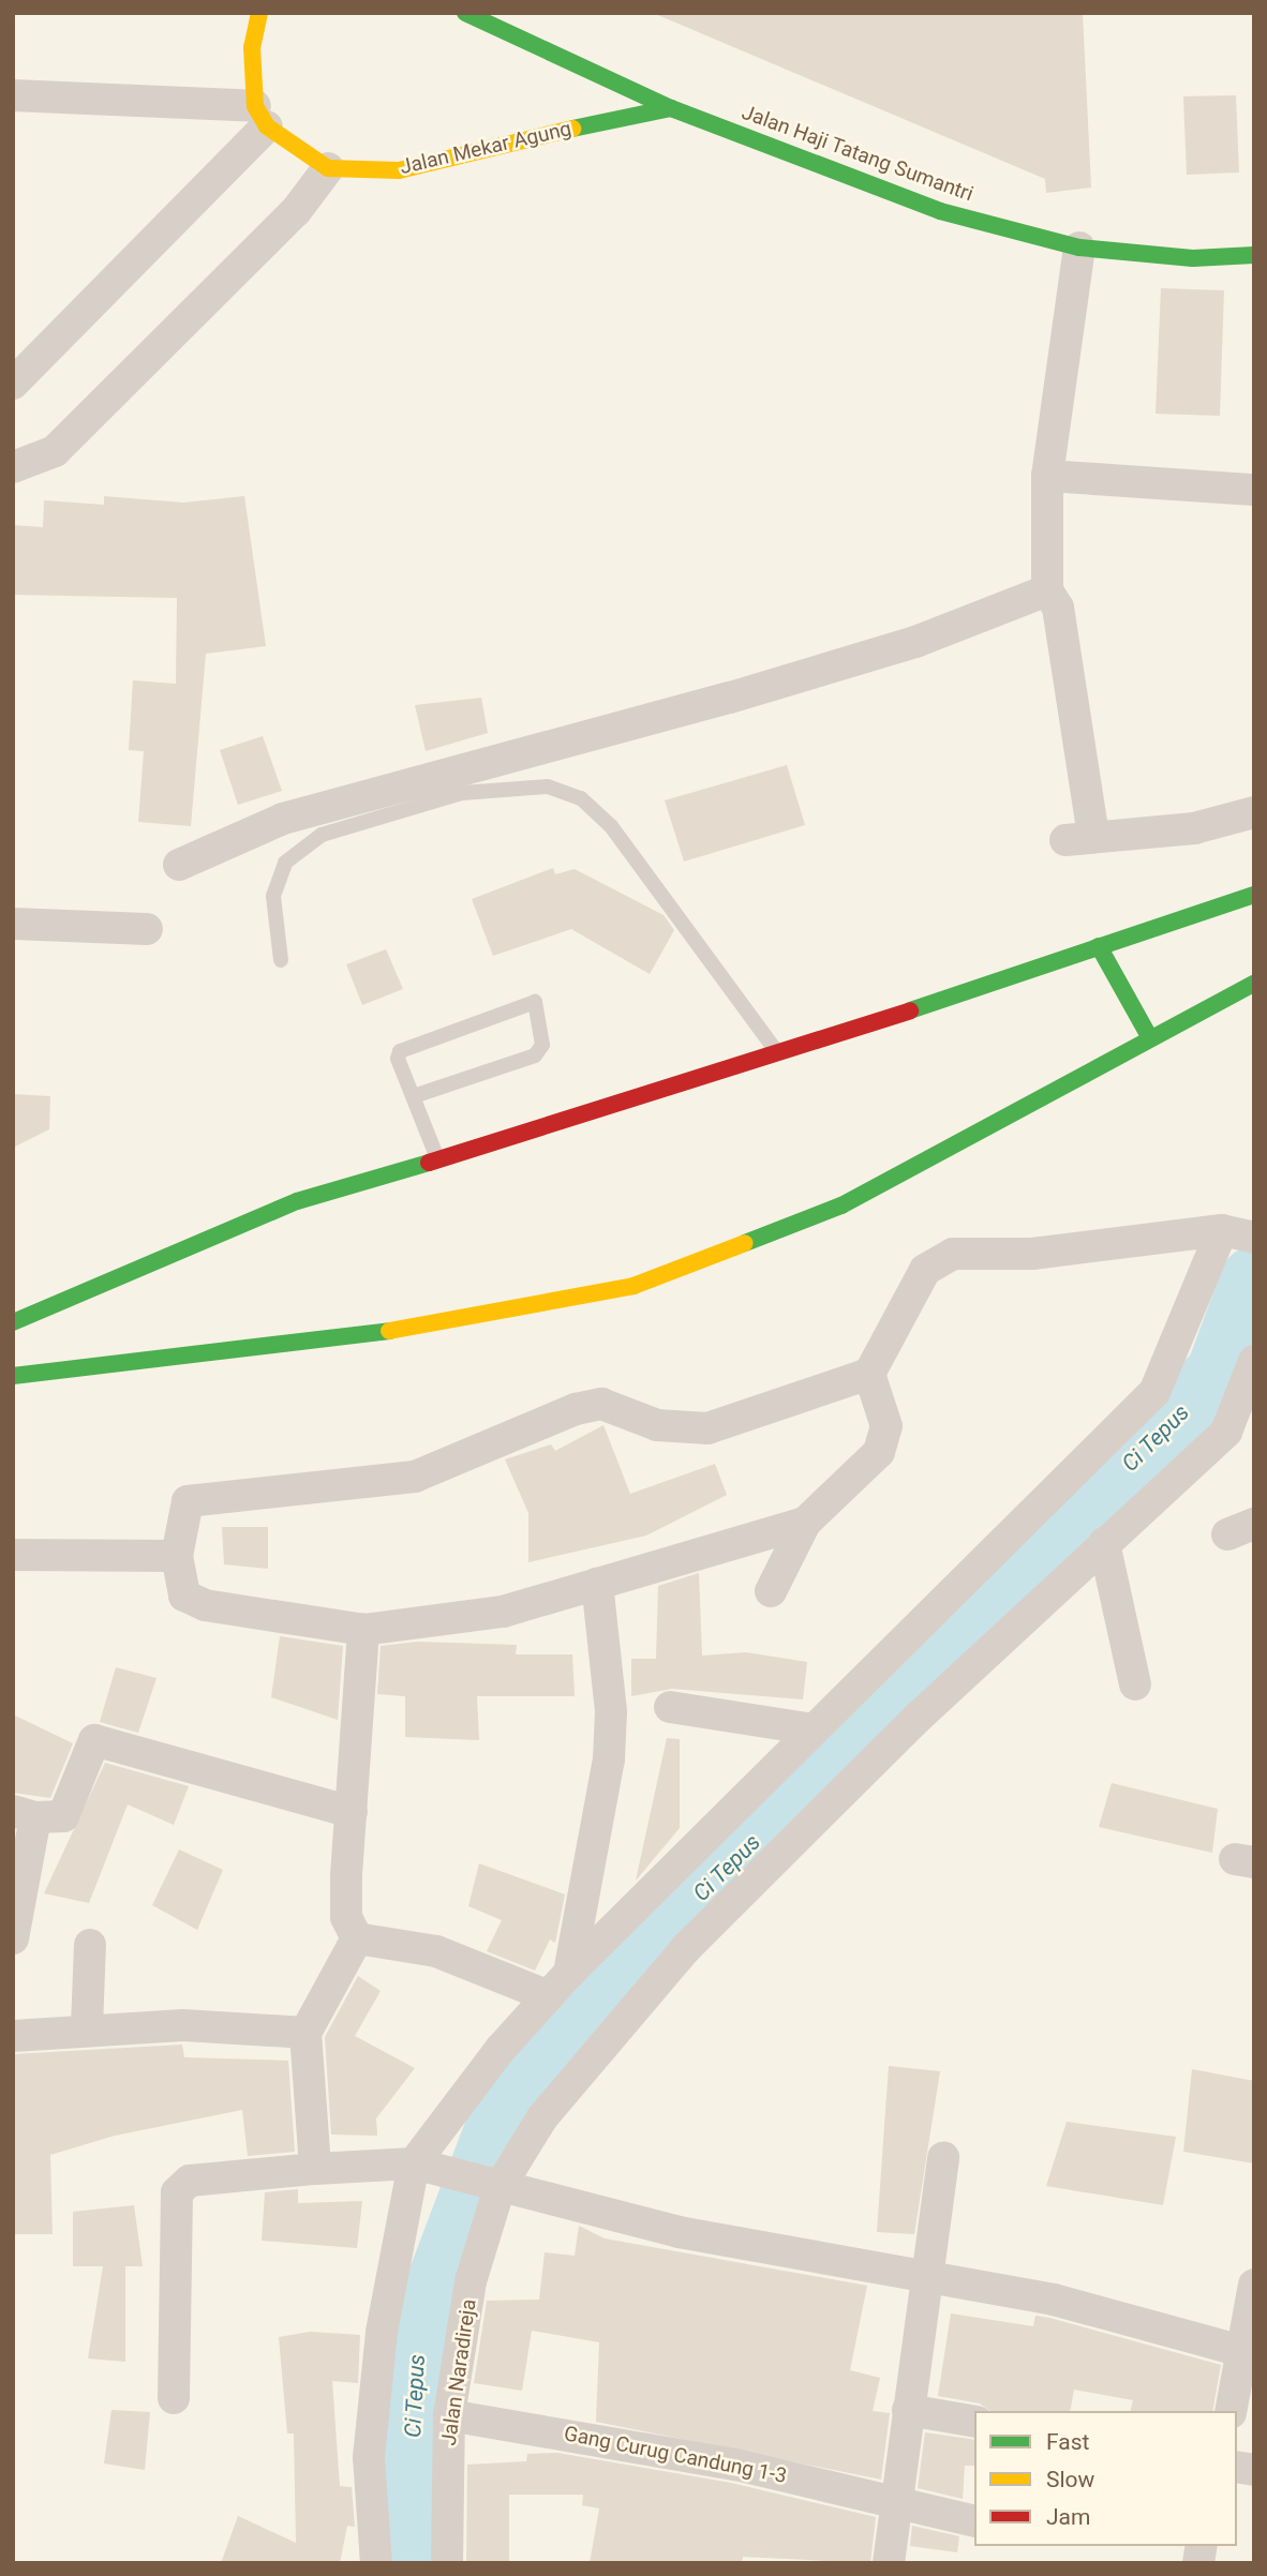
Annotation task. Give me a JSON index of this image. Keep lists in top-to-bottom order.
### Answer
{
  "streets": {
    "main road": ["Jalan Mekar Agung", "Jalan Haji Tatang Sumantri"],
    "street": ["Jalan Naradireja", "Gang Curug Candung 1-3"]
  },
  "crossings": [
    ["Jalan Mekar Agung", "Jalan Haji Tatang Sumantri"],
    ["Jalan Naradireja", "Gang Curug Candung 1-3"]
  ],
  "water": ["Ci Tepus"],
  "legend": ["Fast", "Slow", "Jam"]
}
